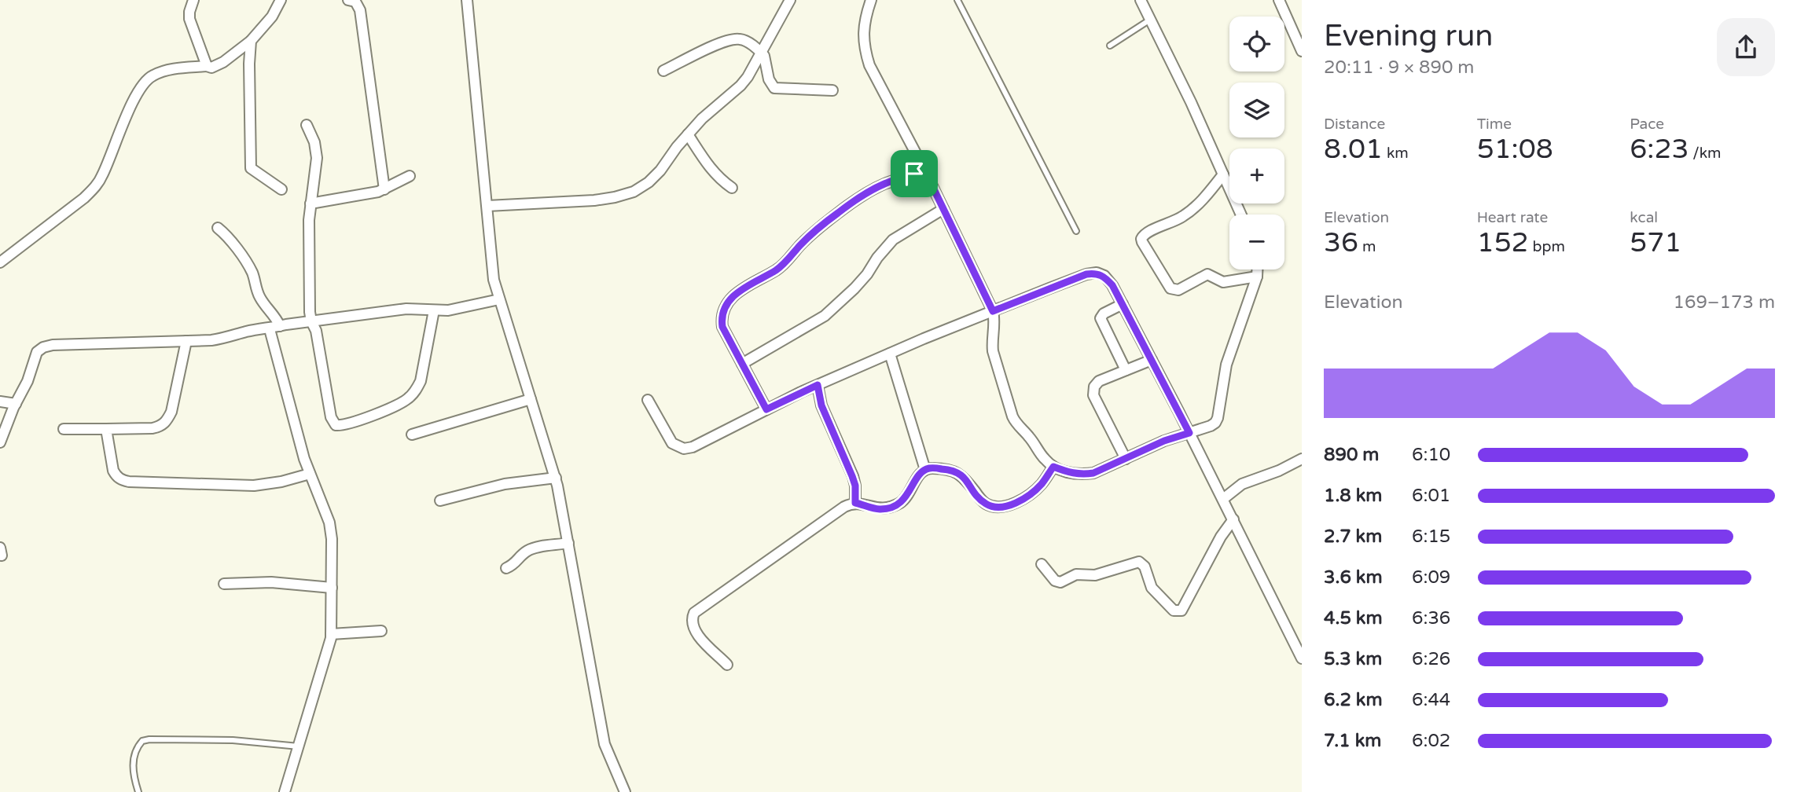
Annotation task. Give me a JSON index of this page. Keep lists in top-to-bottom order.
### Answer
{
  "page": {
    "heading": ["Evening run", "20:11 · 9 × 890 m"],
    "map_buttons": ["+", "−"],
    "stats": [
      ["Distance", "8.01 km"],
      ["Time", "51:08"],
      ["Pace", "6:23 /km"],
      ["Elevation", "36 m"],
      ["Heart rate", "152 bpm"],
      ["kcal", "571"]
    ],
    "chart": ["Elevation", "169–173 m"],
    "list": [
      {
        "name": "890 m",
        "note": "6:10"
      },
      {
        "name": "1.8 km",
        "note": "6:01"
      },
      {
        "name": "2.7 km",
        "note": "6:15"
      },
      {
        "name": "3.6 km",
        "note": "6:09"
      },
      {
        "name": "4.5 km",
        "note": "6:36"
      },
      {
        "name": "5.3 km",
        "note": "6:26"
      },
      {
        "name": "6.2 km",
        "note": "6:44"
      },
      {
        "name": "7.1 km",
        "note": "6:02"
      }
    ]
  }
}
